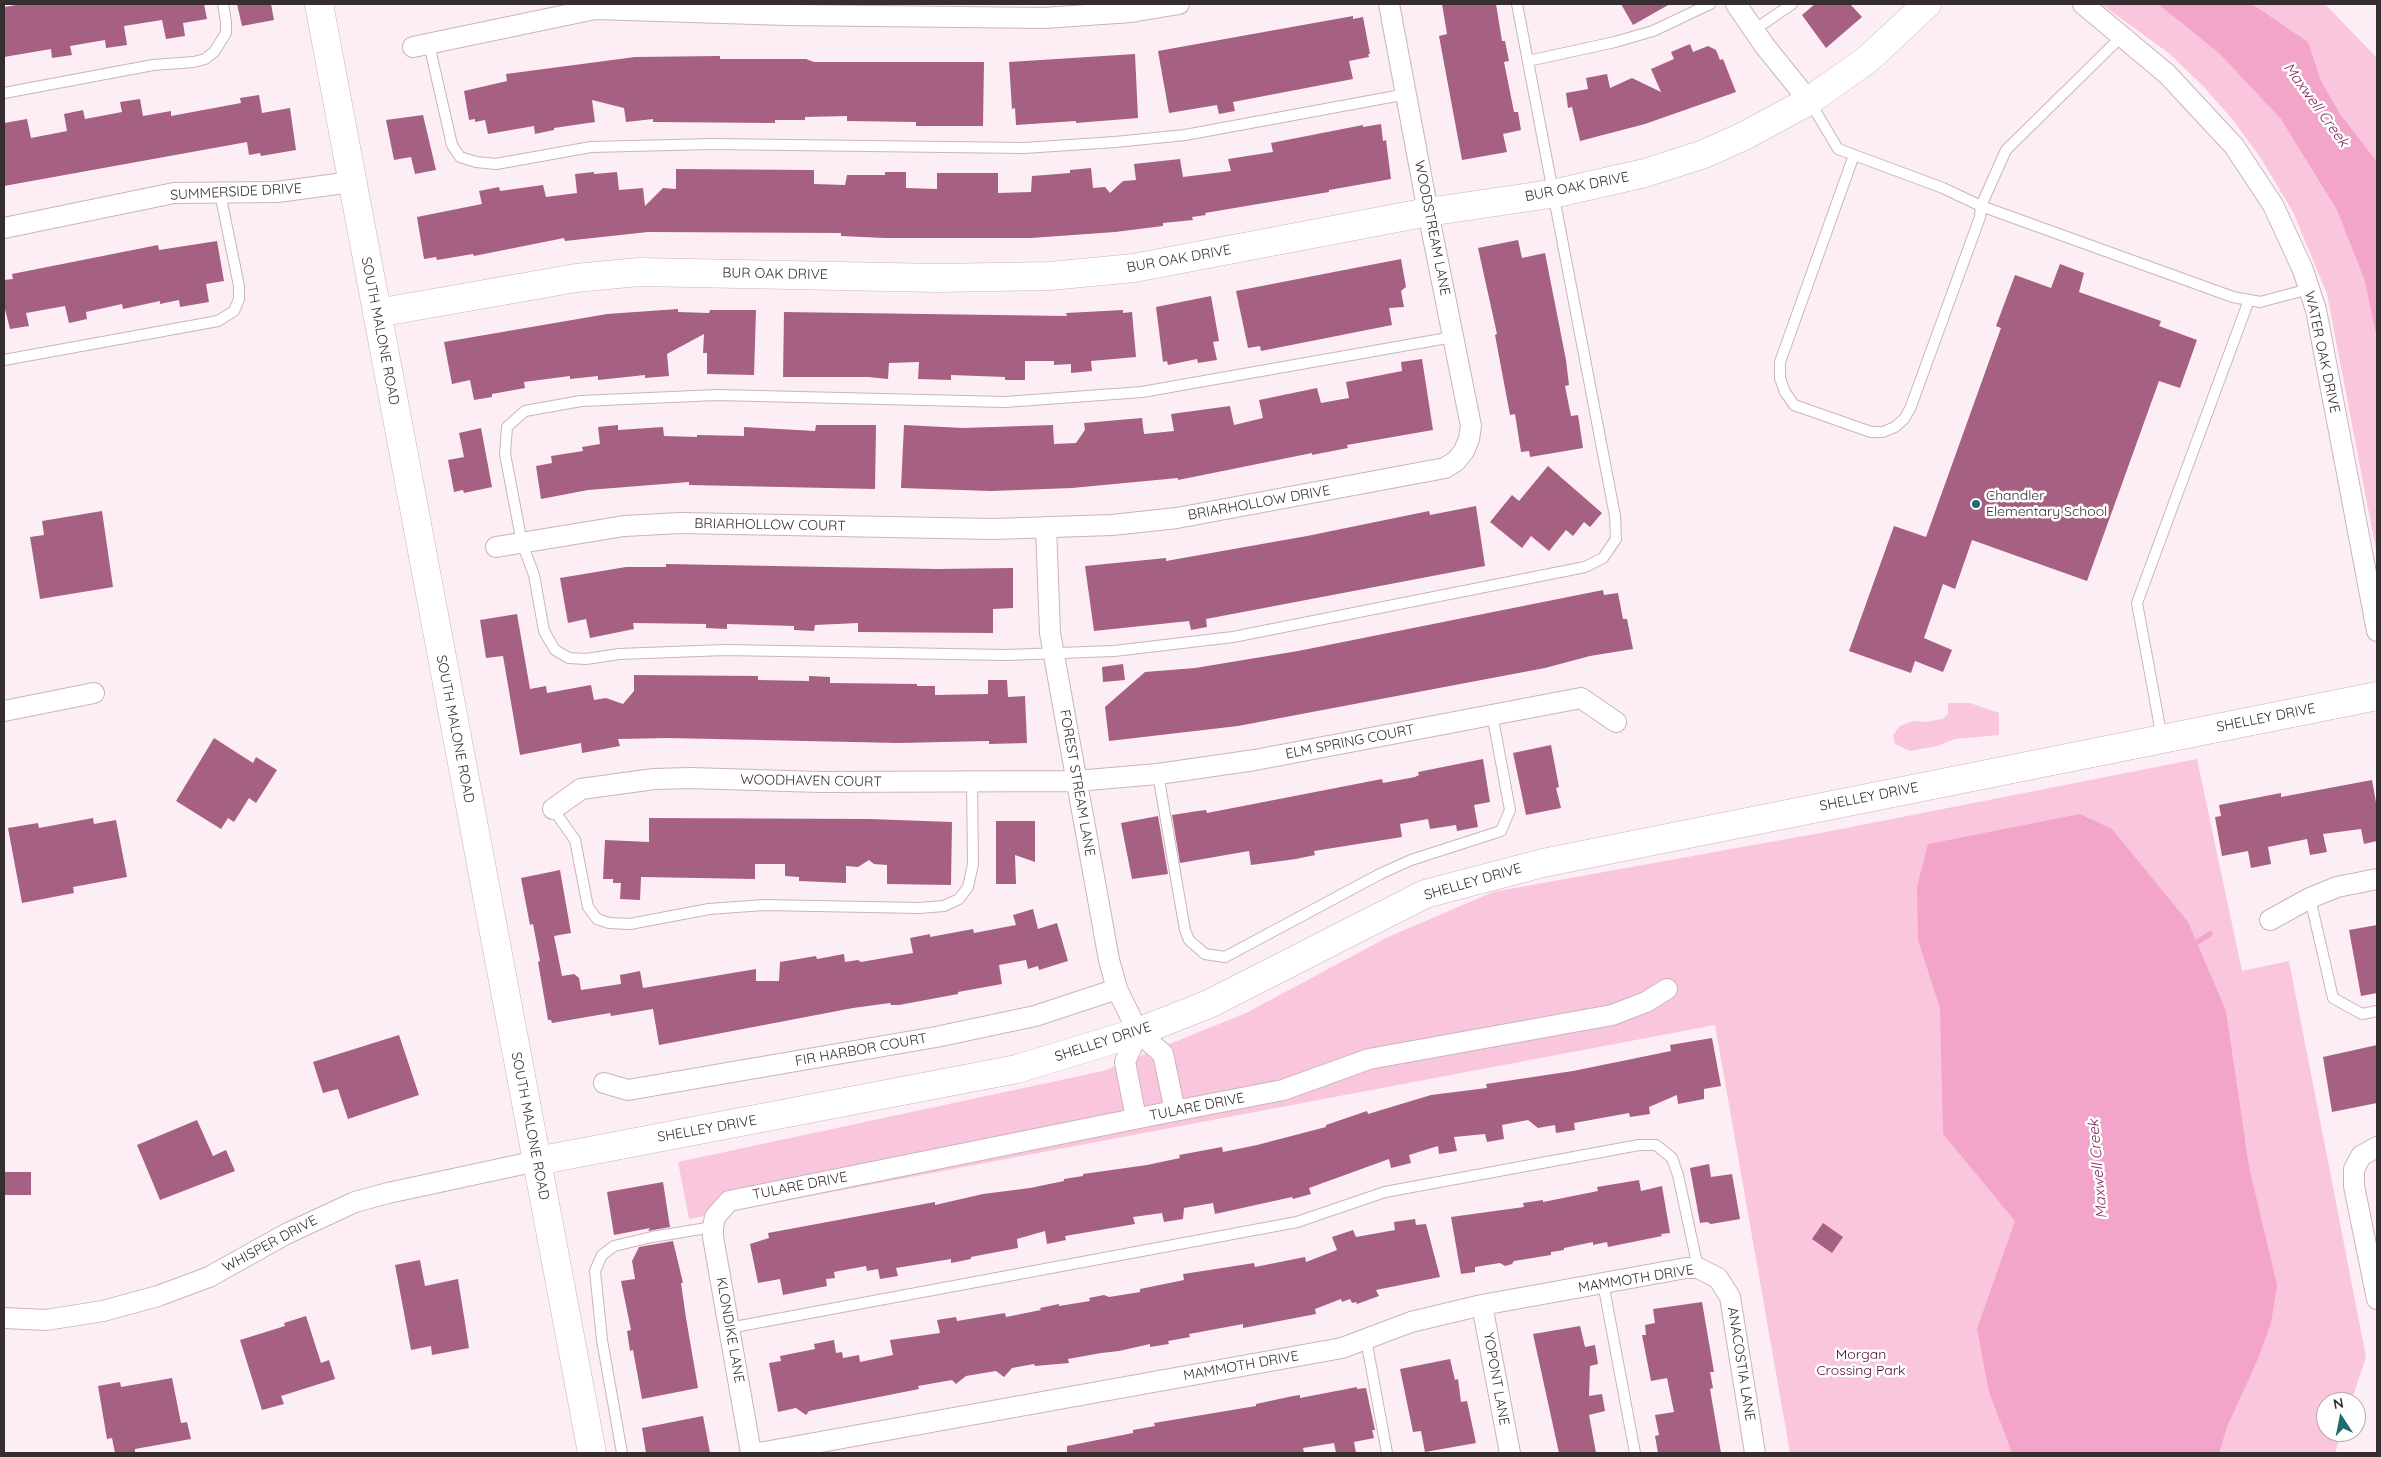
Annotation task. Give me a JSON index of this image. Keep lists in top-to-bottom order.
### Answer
{
  "streets": {
    "street": [
      "BUR OAK DRIVE",
      "SUMMERSIDE DRIVE",
      "WOODSTREAM LANE",
      "SOUTH MALONE ROAD",
      "WATER OAK DRIVE",
      "BRIARHOLLOW DRIVE",
      "BRIARHOLLOW COURT",
      "SHELLEY DRIVE",
      "ELM SPRING COURT",
      "WOODHAVEN COURT",
      "FOREST STREAM LANE",
      "FIR HARBOR COURT",
      "TULARE DRIVE",
      "WHISPER DRIVE",
      "MAMMOTH DRIVE",
      "KLONDIKE LANE",
      "ANACOSTIA LANE",
      "YOPONT LANE"
    ]
  },
  "crossings": [
    ["BUR OAK DRIVE", "WOODSTREAM LANE"],
    ["BUR OAK DRIVE", "SOUTH MALONE ROAD"],
    ["SUMMERSIDE DRIVE", "SOUTH MALONE ROAD"],
    ["WOODSTREAM LANE", "BRIARHOLLOW DRIVE"],
    ["SOUTH MALONE ROAD", "SHELLEY DRIVE"],
    ["SOUTH MALONE ROAD", "WHISPER DRIVE"],
    ["BRIARHOLLOW DRIVE", "BRIARHOLLOW COURT"],
    ["BRIARHOLLOW DRIVE", "FOREST STREAM LANE"],
    ["BRIARHOLLOW COURT", "FOREST STREAM LANE"],
    ["SHELLEY DRIVE", "FOREST STREAM LANE"],
    ["SHELLEY DRIVE", "WHISPER DRIVE"],
    ["ELM SPRING COURT", "WOODHAVEN COURT"],
    ["ELM SPRING COURT", "FOREST STREAM LANE"],
    ["WOODHAVEN COURT", "FOREST STREAM LANE"],
    ["FOREST STREAM LANE", "FIR HARBOR COURT"],
    ["FOREST STREAM LANE", "TULARE DRIVE"],
    ["TULARE DRIVE", "KLONDIKE LANE"],
    ["MAMMOTH DRIVE", "ANACOSTIA LANE"],
    ["MAMMOTH DRIVE", "YOPONT LANE"]
  ],
  "water": ["Maxwell Creek"],
  "parks": ["Morgan Crossing Park"],
  "places": ["Chandler Elementary School"],
  "north": "top"
}
